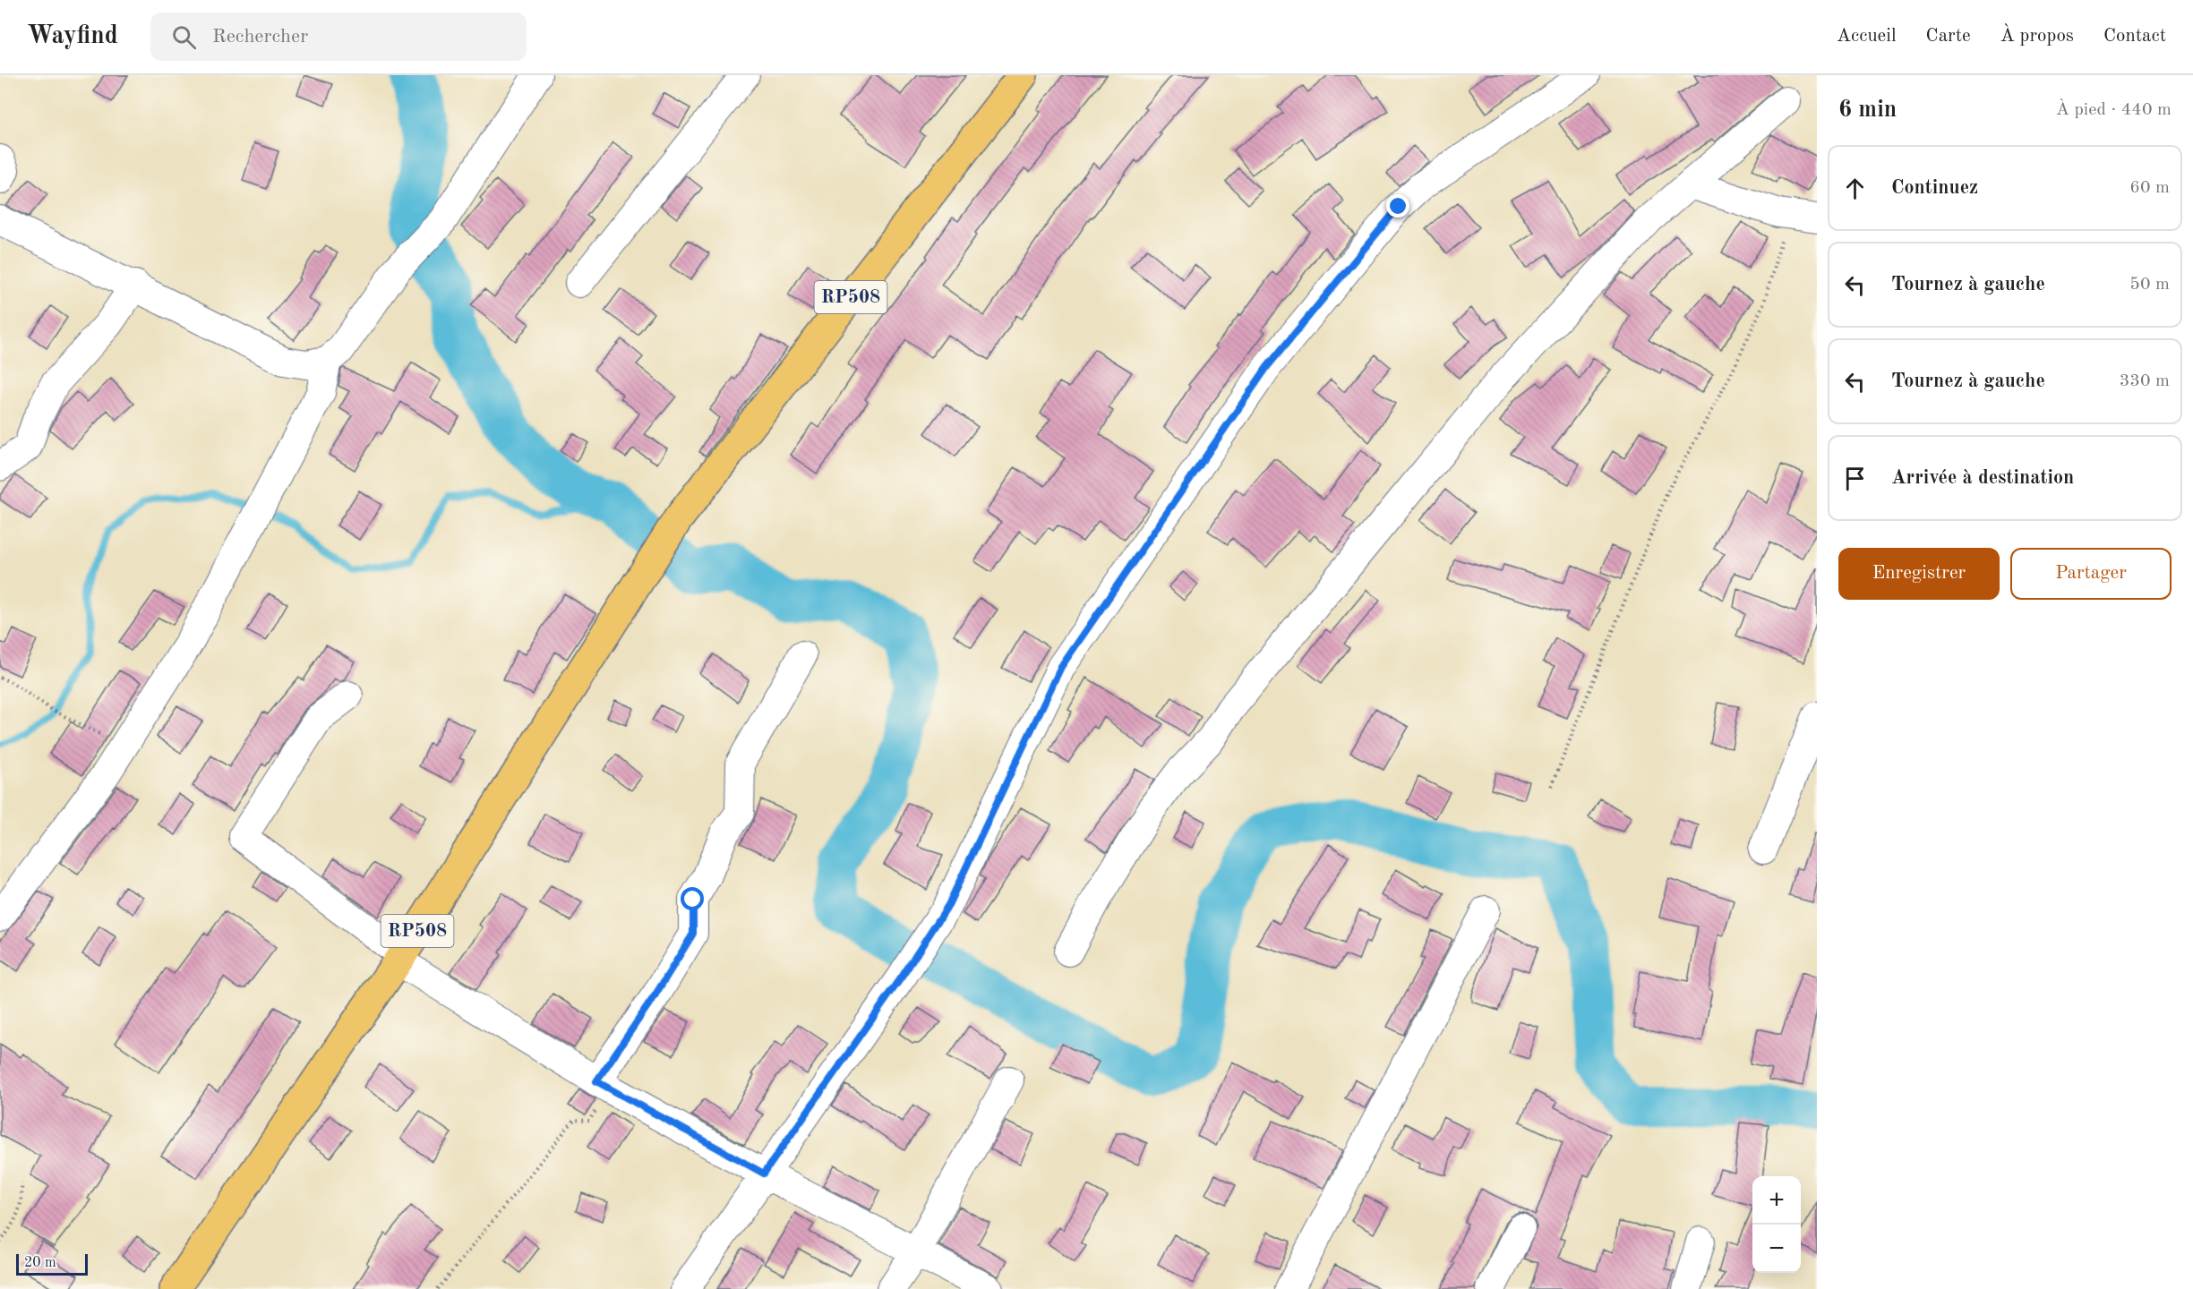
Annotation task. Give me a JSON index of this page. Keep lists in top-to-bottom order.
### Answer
{
  "streets": {
    "main road": ["RP508"]
  },
  "scale_bar": "20 m",
  "page": {
    "header": "Wayfind",
    "search": "Rechercher",
    "nav": [
      "Accueil",
      "Carte",
      "À propos",
      "Contact"
    ],
    "heading": ["6 min", "À pied · 440 m"],
    "list": [
      ["Continuez", "60 m"],
      ["Tournez à gauche", "50 m"],
      ["Tournez à gauche", "330 m"],
      "Arrivée à destination"
    ],
    "buttons": ["Enregistrer", "Partager"],
    "map_buttons": ["+", "−"],
    "scale": "20 m"
  }
}
